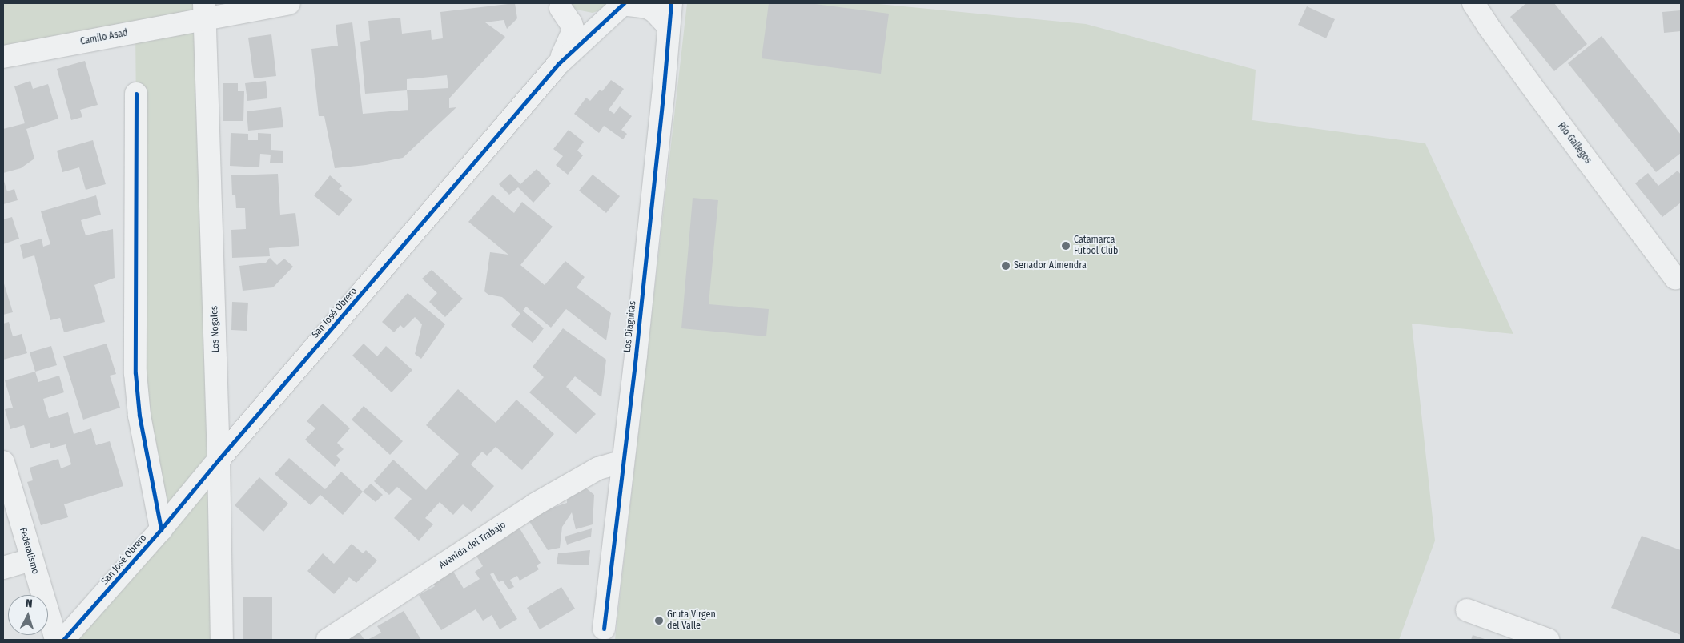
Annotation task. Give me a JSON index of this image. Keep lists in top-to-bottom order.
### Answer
{
  "streets": {
    "street": [
      "Camilo Asad",
      "Río Gallegos",
      "San José Obrero",
      "Los Diaguitas",
      "Los Nogales",
      "Avenida del Trabajo",
      "Federalismo"
    ]
  },
  "crossings": [
    ["Camilo Asad", "Los Nogales"],
    ["San José Obrero", "Los Nogales"],
    ["Los Diaguitas", "Avenida del Trabajo"]
  ],
  "places": ["Catamarca Futbol Club", "Senador Almendra", "Gruta Virgen del Valle"],
  "north": "top"
}
